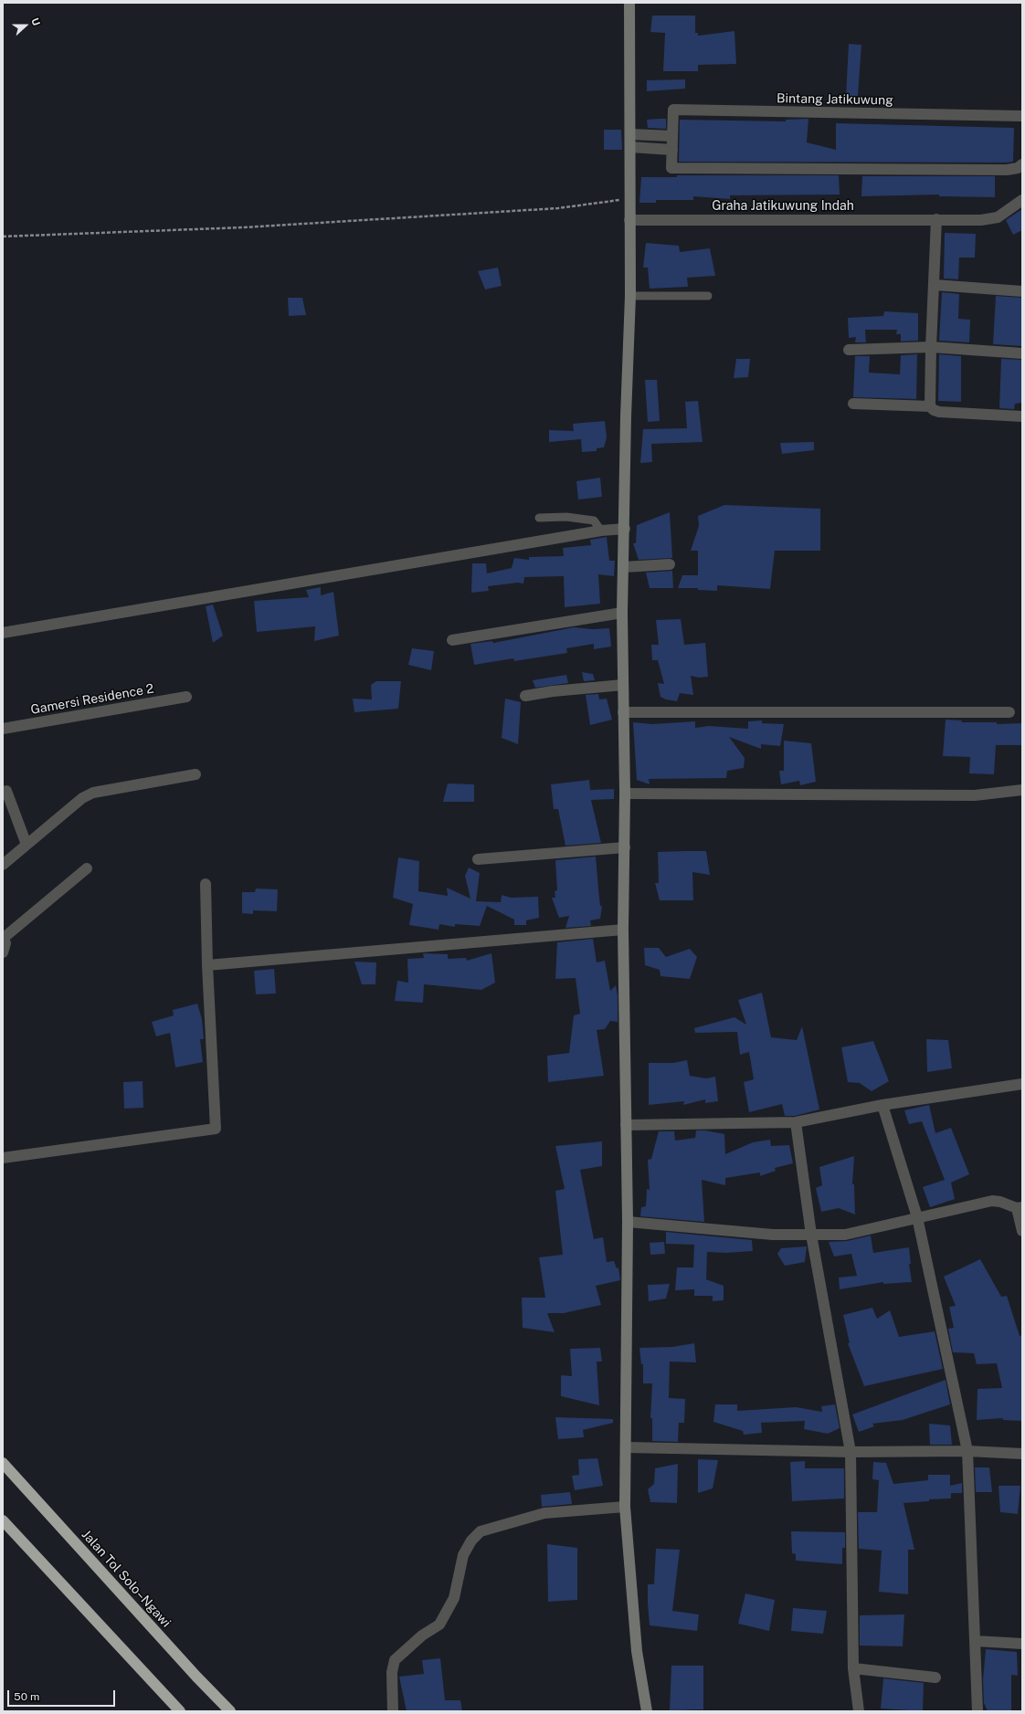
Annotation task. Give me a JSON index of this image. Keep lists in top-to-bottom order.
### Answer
{
  "streets": {
    "highway": ["Jalan Tol Solo–Ngawi"],
    "street": ["Bintang Jatikuwung", "Graha Jatikuwung Indah", "Gamersi Residence 2"]
  },
  "scale_bar": "50 m",
  "north": "right"
}
